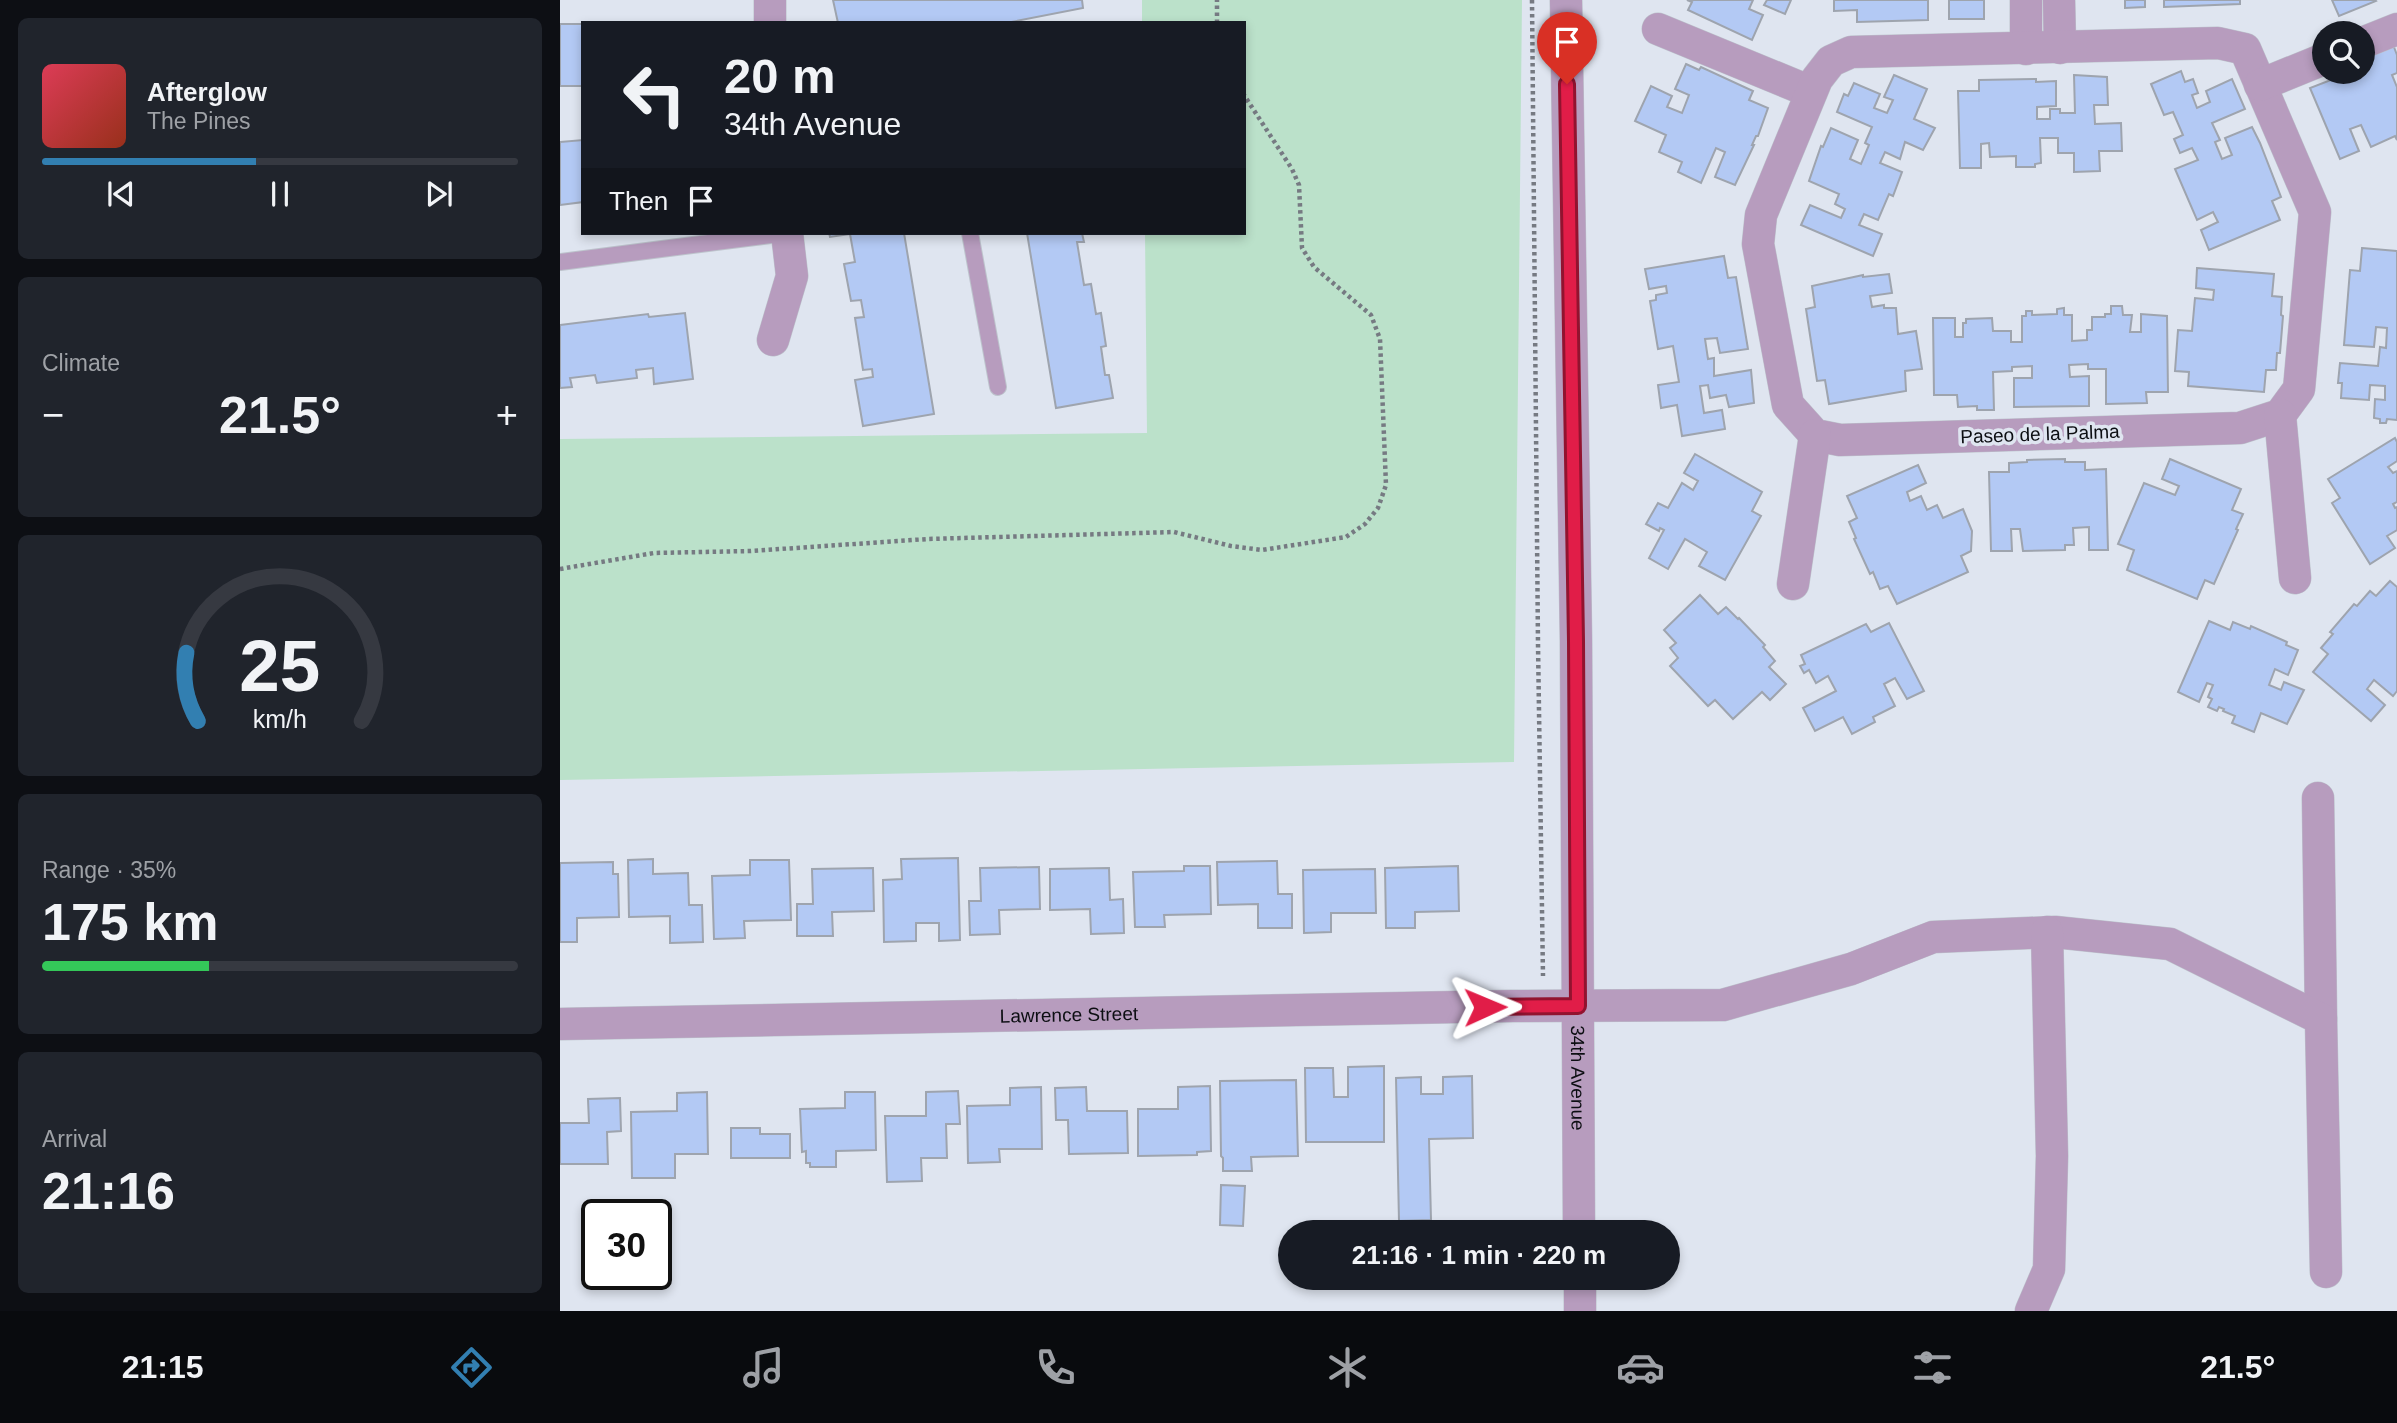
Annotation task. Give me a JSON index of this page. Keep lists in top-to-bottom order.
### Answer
{
  "streets": {
    "street": ["Paseo de la Palma", "Lawrence Street", "34th Avenue"]
  },
  "crossings": [
    ["Lawrence Street", "34th Avenue"]
  ],
  "page": {
    "turn": ["20 m", "34th Avenue"],
    "song": ["Afterglow", "The Pines"],
    "then": "Then",
    "tile": [
      "Climate",
      ["Range · 35%", "175 km"],
      ["Arrival", "21:16"]
    ],
    "heat": ["−", "21.5°", "+"],
    "limit": "30",
    "trip": "21:16 · 1 min · 220 m",
    "tabs": ["21:15", "21.5°"],
    "gauge": ["25", "km/h"]
  }
}
